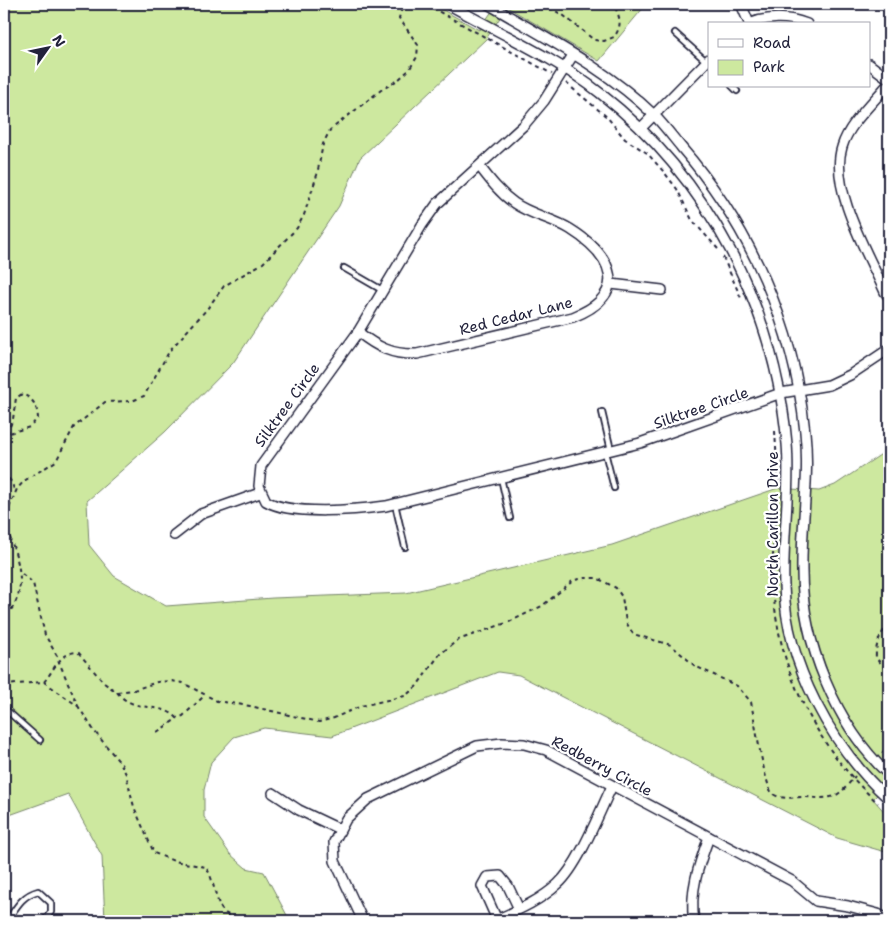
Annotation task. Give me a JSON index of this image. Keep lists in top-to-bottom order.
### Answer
{
  "streets": {
    "street": [
      "Red Cedar Lane",
      "Silktree Circle",
      "North Carillon Drive",
      "Redberry Circle"
    ]
  },
  "crossings": [
    ["Red Cedar Lane", "Silktree Circle"],
    ["Silktree Circle", "North Carillon Drive"]
  ],
  "legend": ["Road", "Park"],
  "north": "top right"
}
